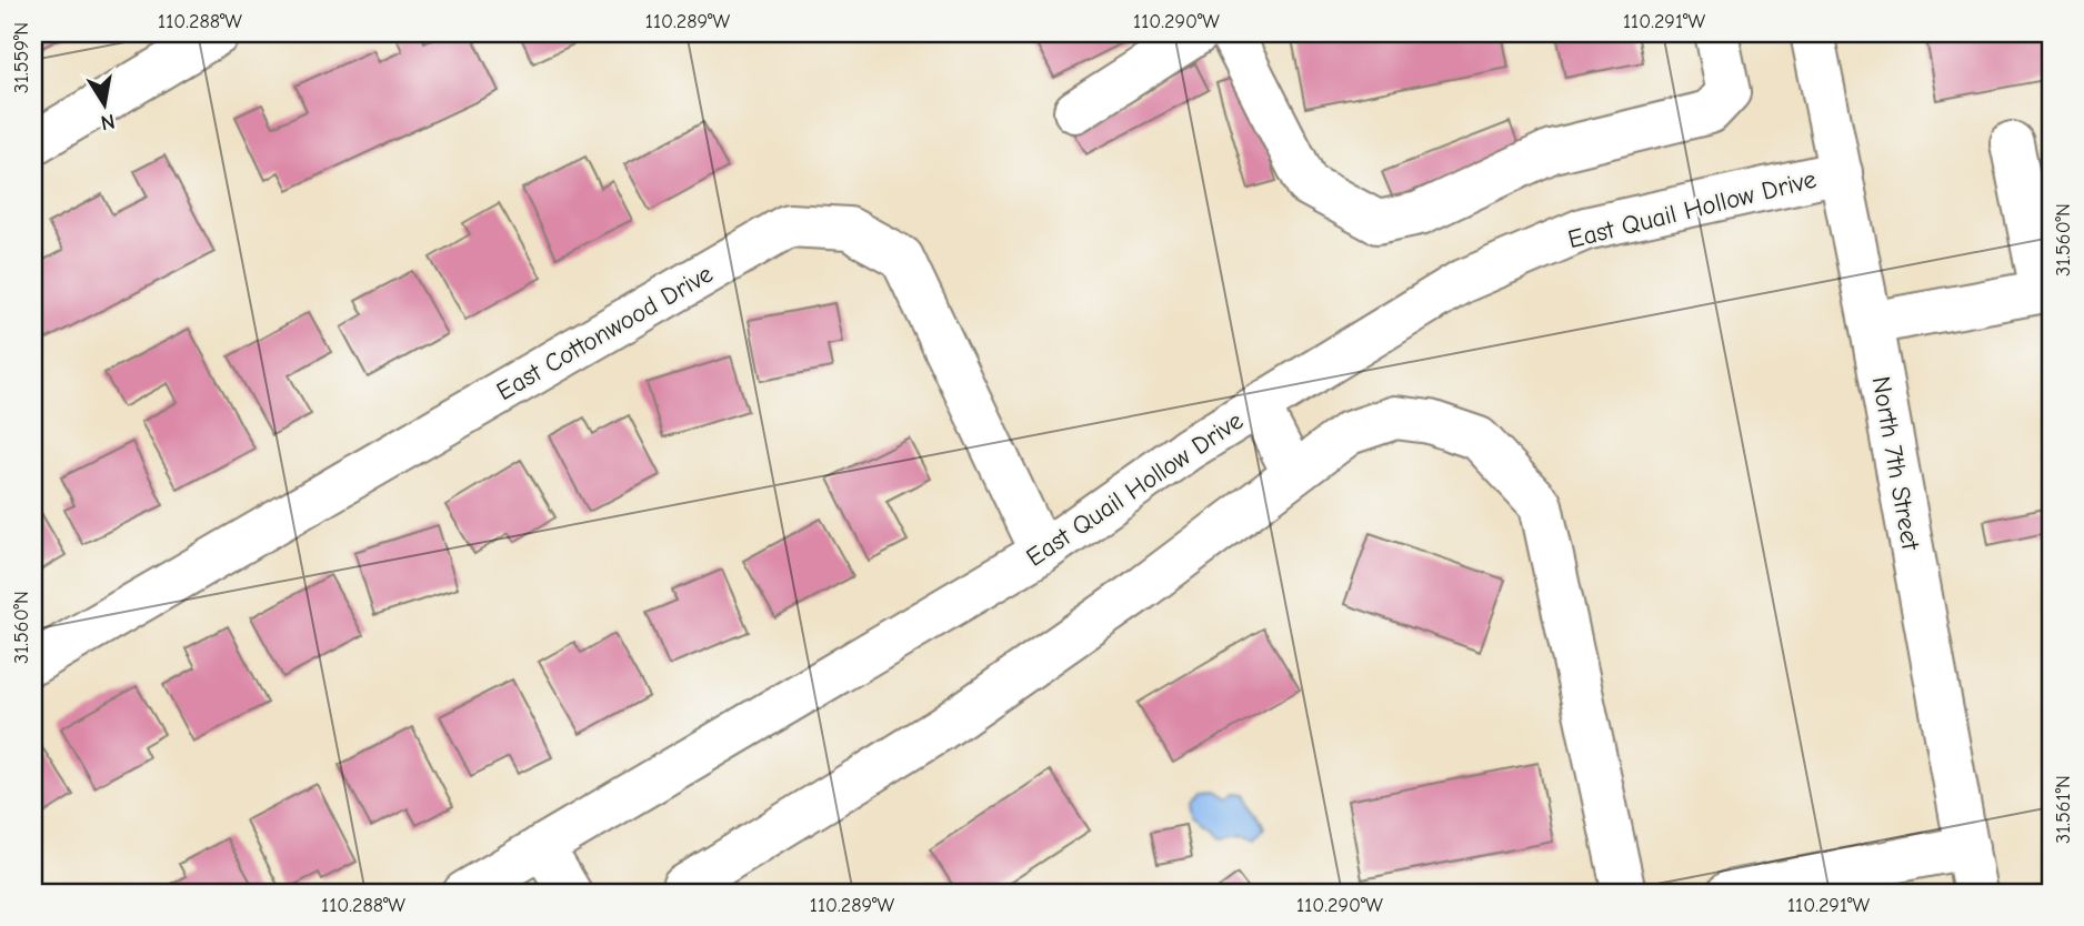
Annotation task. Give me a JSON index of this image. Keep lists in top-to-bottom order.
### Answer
{
  "streets": {
    "street": ["East Quail Hollow Drive", "East Cottonwood Drive", "North 7th Street"]
  },
  "crossings": [
    ["East Quail Hollow Drive", "East Cottonwood Drive"],
    ["East Quail Hollow Drive", "North 7th Street"]
  ],
  "north": "bottom",
  "coordinates": [
    "110.288°W",
    "110.289°W",
    "110.290°W",
    "110.291°W",
    "31.559°N",
    "31.560°N",
    "31.561°N"
  ]
}
